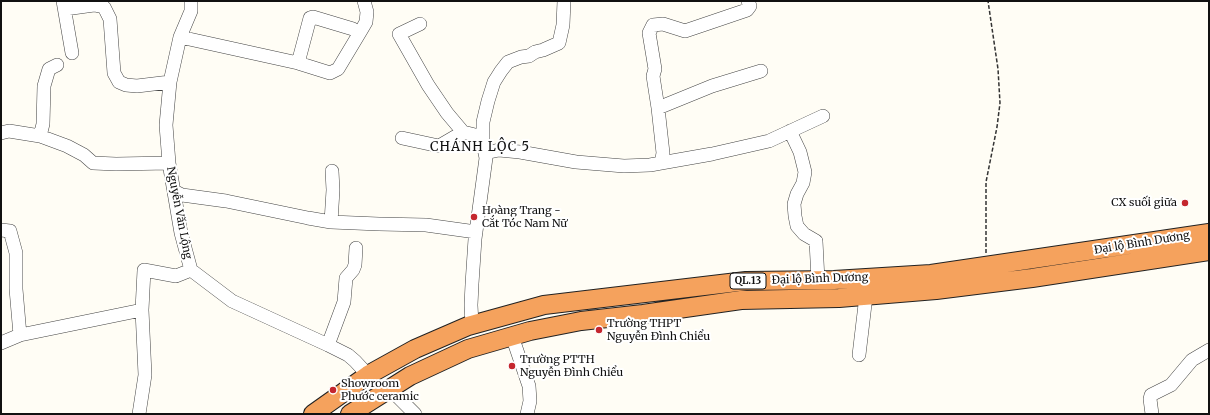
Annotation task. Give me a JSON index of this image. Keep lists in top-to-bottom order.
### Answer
{
  "streets": {
    "highway": ["Đại lộ Bình Dương", "QL.13"],
    "street": ["Nguyễn Văn Lộng"]
  },
  "crossings": [
    ["Nguyễn Văn Lộng", "Đại lộ Bình Dương"]
  ],
  "districts": ["CHÁNH LỘC 5"],
  "places": [
    "CX suối giữa",
    "Hoàng Trang - Cắt Tóc Nam Nữ",
    "Trường THPT Nguyễn Đình Chiểu",
    "Trường PTTH Nguyễn Đình Chiểu",
    "Showroom Phước ceramic"
  ]
}
